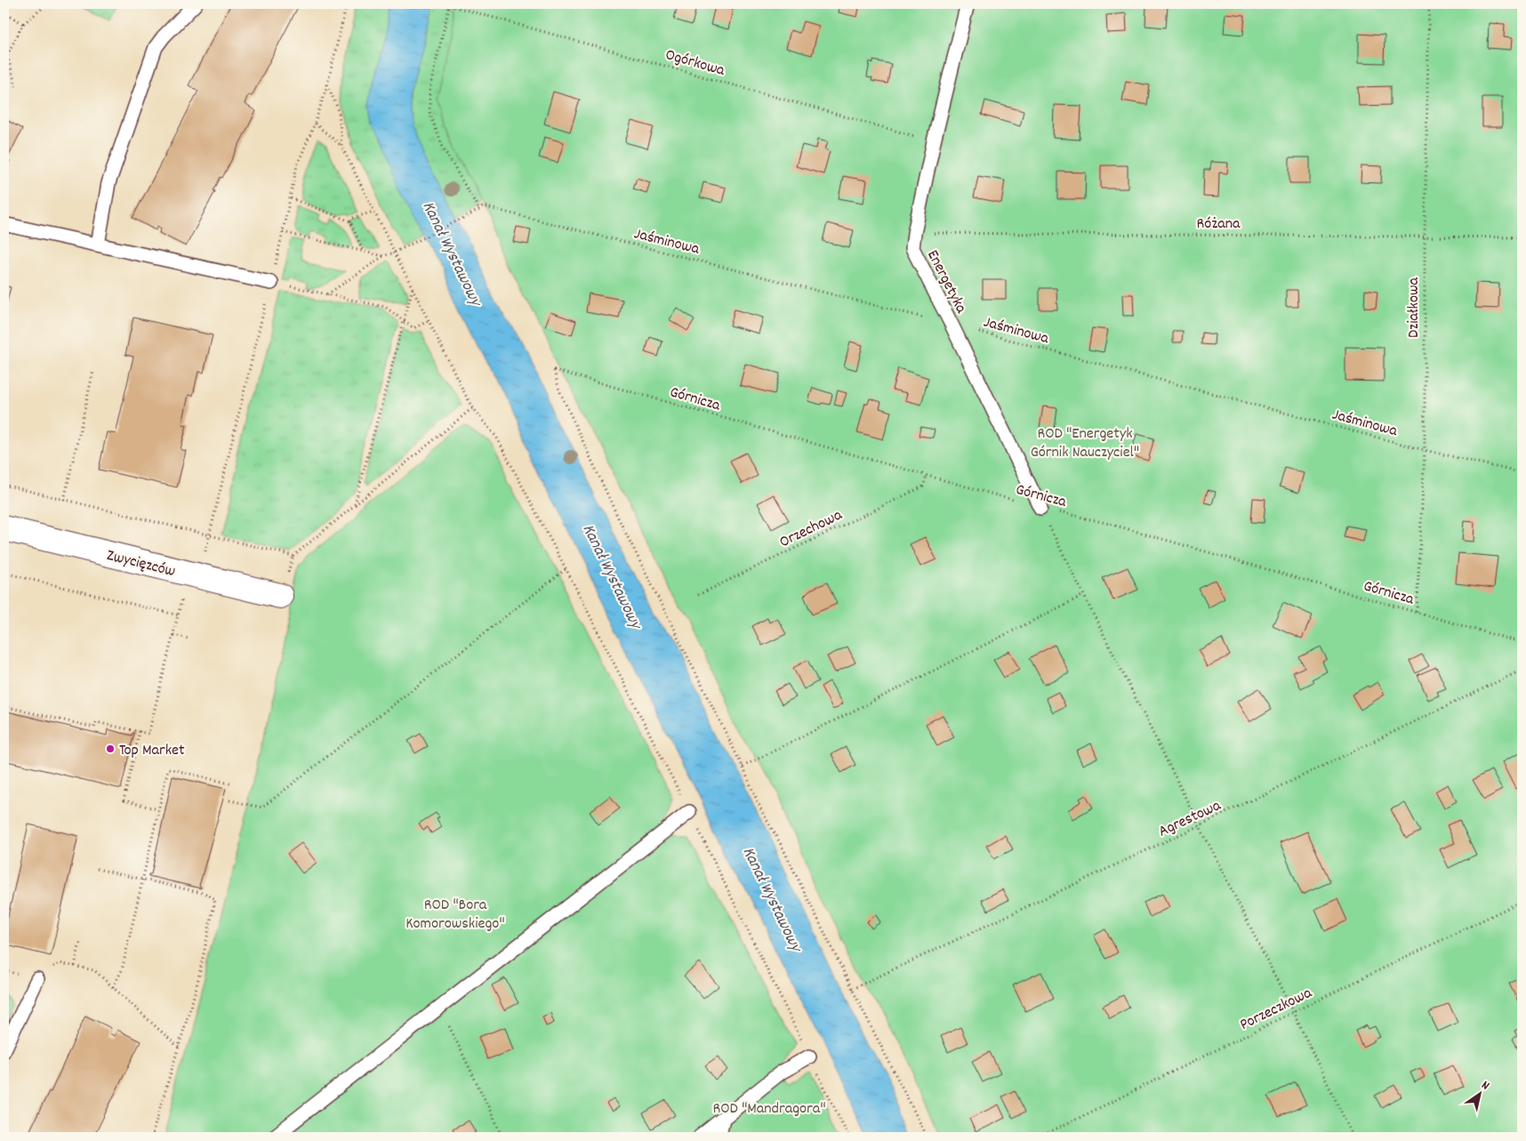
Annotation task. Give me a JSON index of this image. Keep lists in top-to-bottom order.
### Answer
{
  "streets": {
    "street": ["Zwycięzców"],
    "lane": ["Energetyka"],
    "path": [
      "Ogórkowa",
      "Różana",
      "Jaśminowa",
      "Działkowa",
      "Górnicza",
      "Orzechowa",
      "Agrestowa",
      "Porzeczkowa"
    ]
  },
  "crossings": [
    ["Ogórkowa", "Energetyka"],
    ["Różana", "Energetyka"],
    ["Różana", "Działkowa"],
    ["Jaśminowa", "Energetyka"],
    ["Jaśminowa", "Działkowa"],
    ["Energetyka", "Górnicza"],
    ["Działkowa", "Górnicza"],
    ["Górnicza", "Orzechowa"]
  ],
  "water": ["Kanał Wystawowy"],
  "parks": ["ROD \"Energetyk Górnik Nauczyciel\"", "ROD \"Bora Komorowskiego\"", "ROD \"Mandragora\""],
  "places": ["Top Market"],
  "north": "top right"
}
